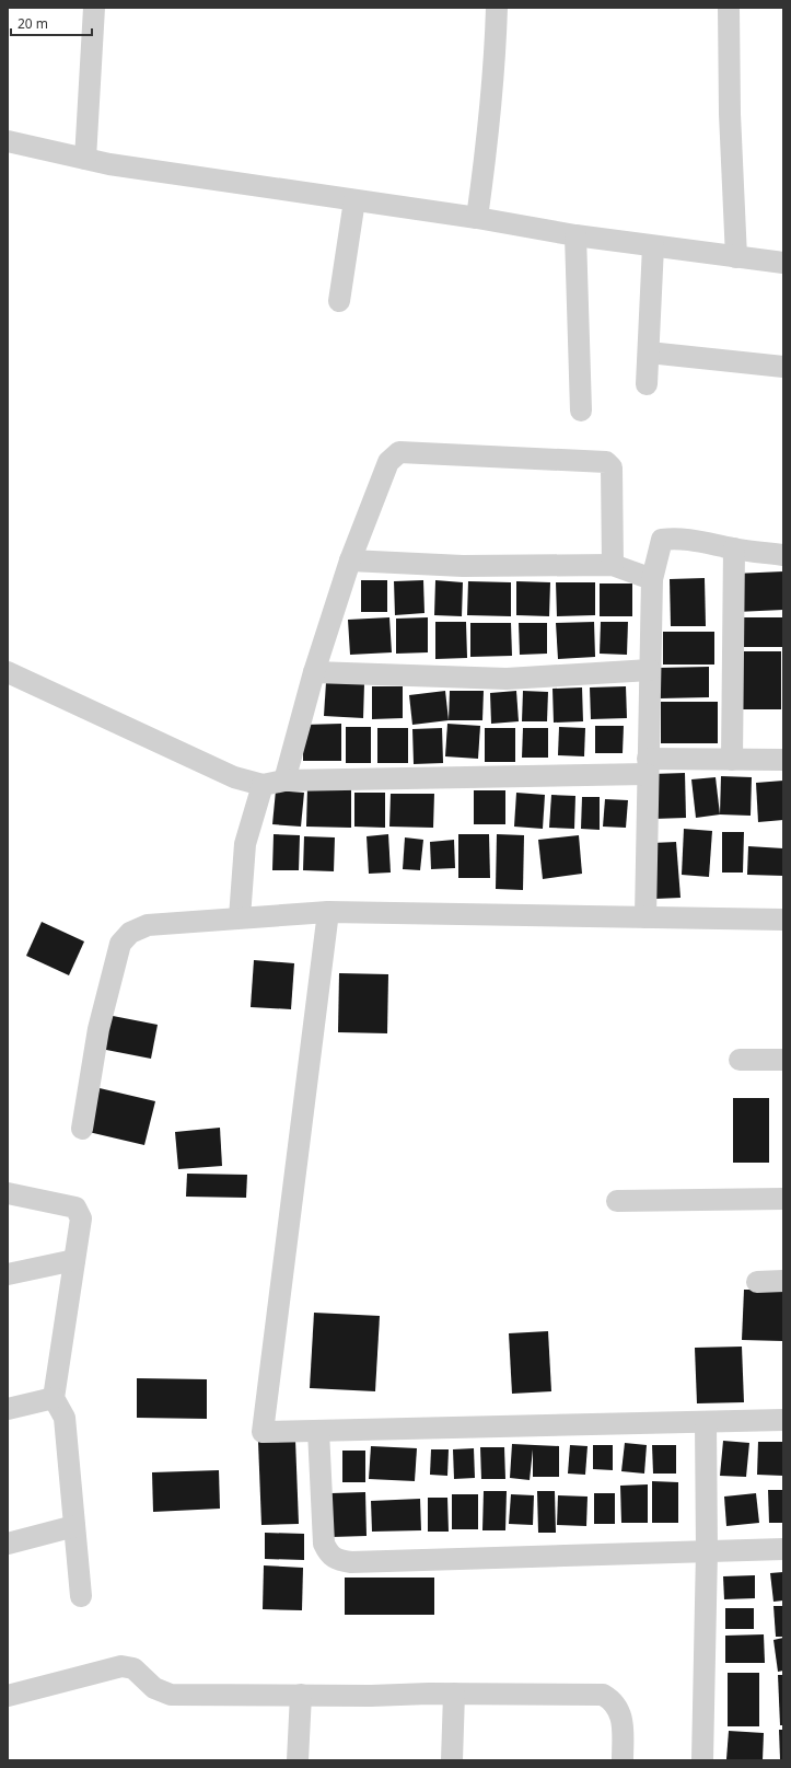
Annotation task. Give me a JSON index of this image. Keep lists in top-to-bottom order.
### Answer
{
  "scale_bar": "20 m"
}
